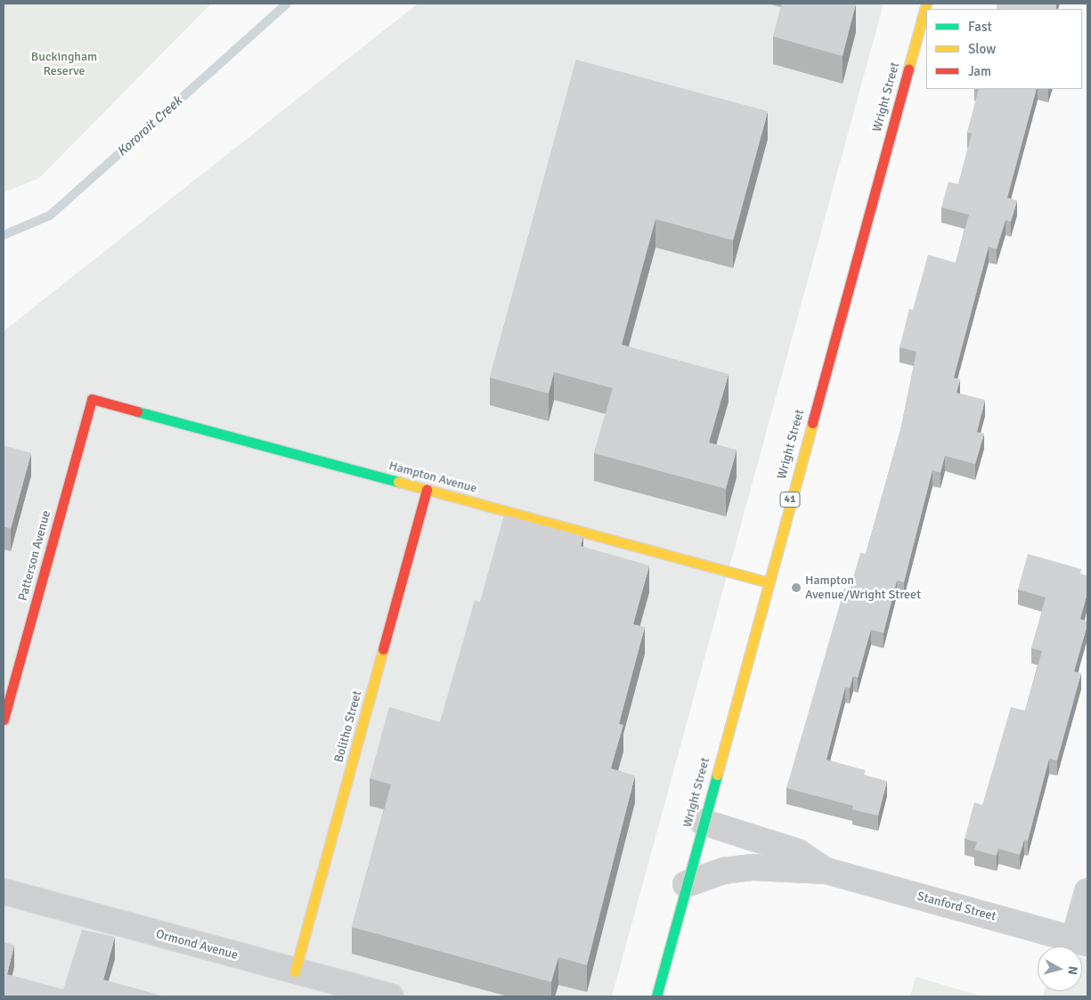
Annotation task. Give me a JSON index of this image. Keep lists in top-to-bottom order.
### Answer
{
  "streets": {
    "street": [
      "Wright Street",
      "Hampton Avenue",
      "41",
      "Patterson Avenue",
      "Bolitho Street",
      "Stanford Street",
      "Ormond Avenue"
    ]
  },
  "crossings": [
    ["Wright Street", "Hampton Avenue"],
    ["Wright Street", "Stanford Street"],
    ["Hampton Avenue", "Patterson Avenue"],
    ["Hampton Avenue", "Bolitho Street"],
    ["Bolitho Street", "Ormond Avenue"]
  ],
  "water": ["Kororoit Creek"],
  "parks": ["Buckingham Reserve"],
  "places": ["Hampton Avenue/Wright Street"],
  "legend": ["Fast", "Slow", "Jam"],
  "north": "right"
}
